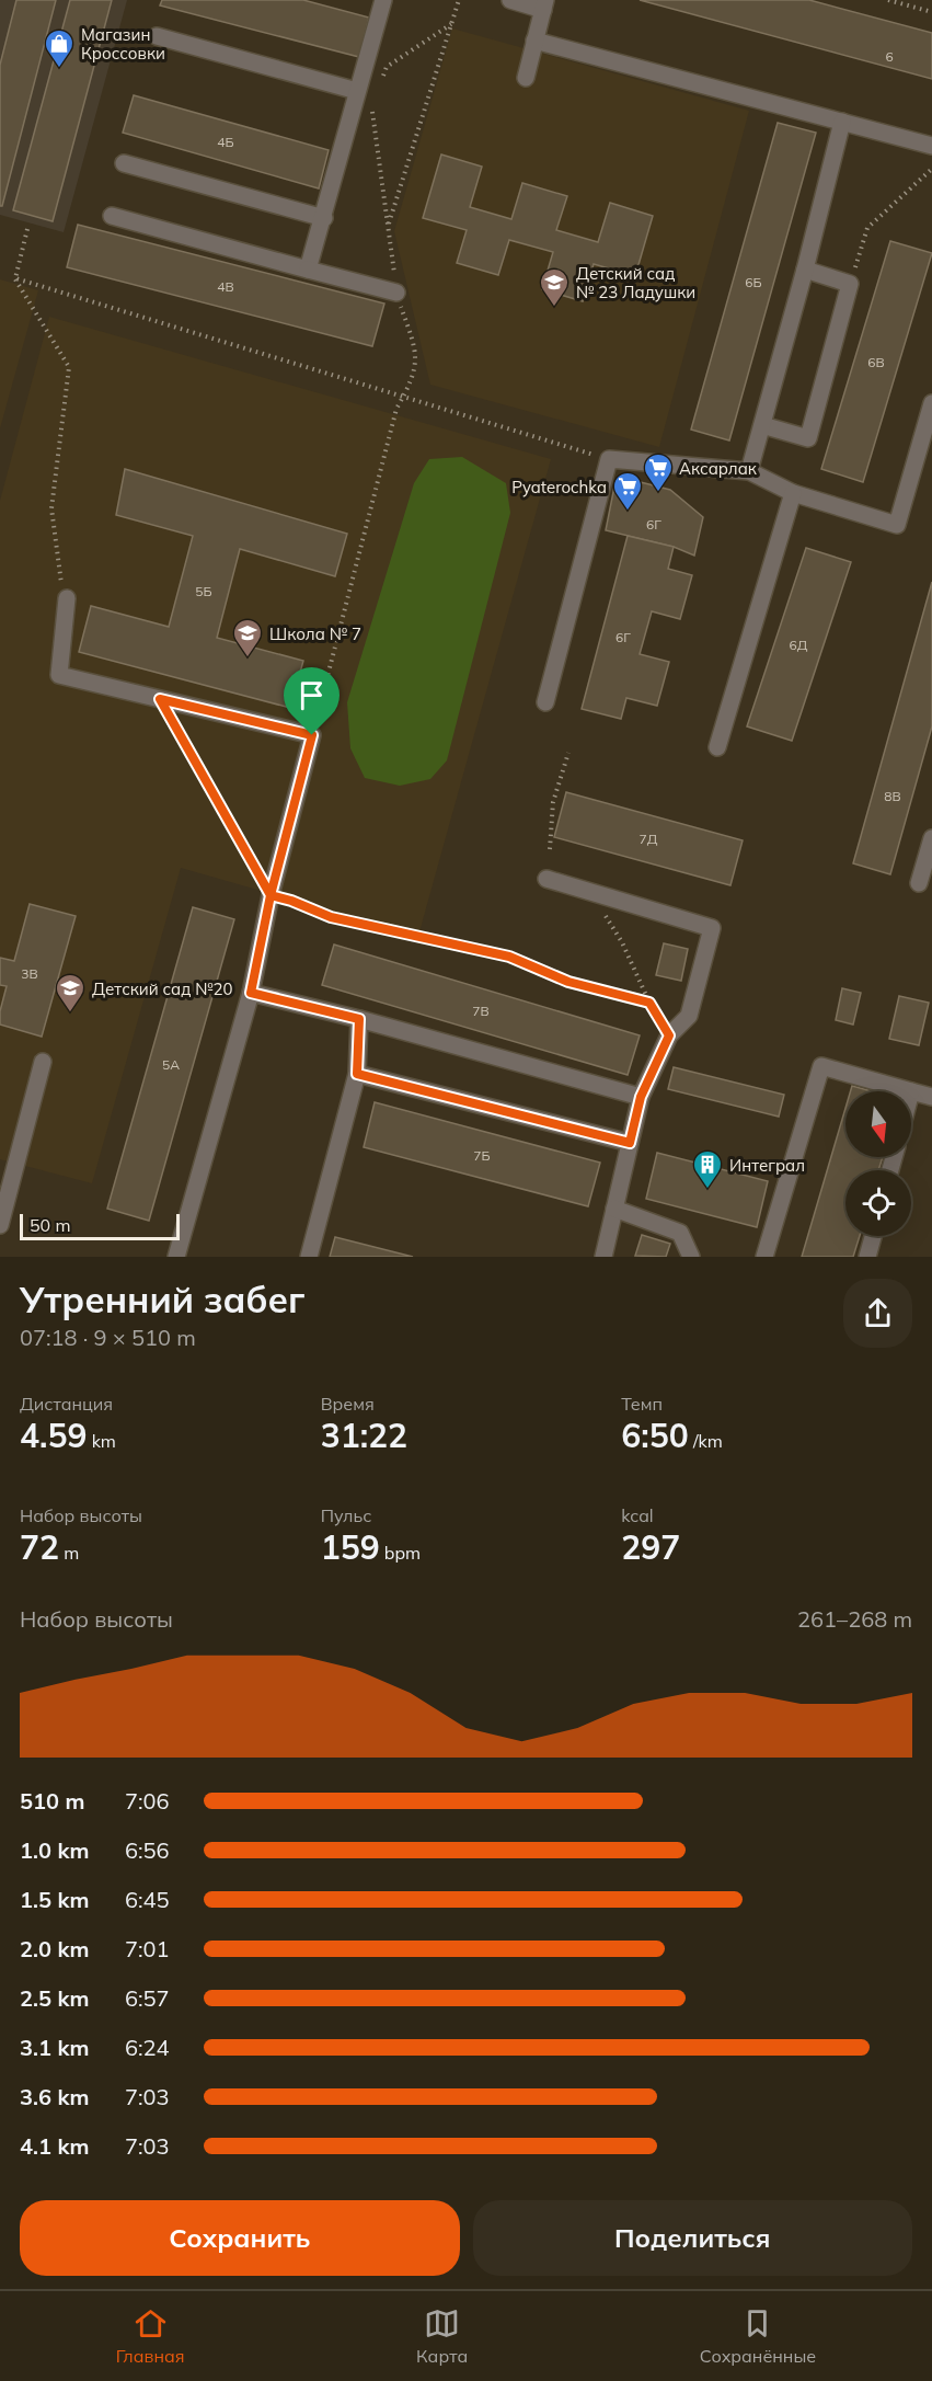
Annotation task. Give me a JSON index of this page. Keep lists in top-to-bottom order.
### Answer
{
  "places": {
    "shop": ["Магазин Кроссовки"],
    "school or university": ["Детский сад № 23 Ладушки", "Школа № 7", "Детский сад №20"],
    "supermarket": ["Аксарлак", "Pyaterochka"],
    "building": ["Интеграл"]
  },
  "house_numbers": [
    "6",
    "4Б",
    "6Б",
    "4В",
    "6В",
    "6Г",
    "5Б",
    "6Г",
    "6Д",
    "8В",
    "7Д",
    "3В",
    "7В",
    "5А",
    "7Б"
  ],
  "scale_bar": "50 m",
  "north": "bottom",
  "page": {
    "scale": "50 m",
    "heading": ["Утренний забег", "07:18 · 9 × 510 m"],
    "stats": [
      ["Дистанция", "4.59 km"],
      ["Время", "31:22"],
      ["Темп", "6:50 /km"],
      ["Набор высоты", "72 m"],
      ["Пульс", "159 bpm"],
      ["kcal", "297"]
    ],
    "chart": ["Набор высоты", "261–268 m"],
    "list": [
      {
        "name": "510 m",
        "note": "7:06"
      },
      {
        "name": "1.0 km",
        "note": "6:56"
      },
      {
        "name": "1.5 km",
        "note": "6:45"
      },
      {
        "name": "2.0 km",
        "note": "7:01"
      },
      {
        "name": "2.5 km",
        "note": "6:57"
      },
      {
        "name": "3.1 km",
        "note": "6:24"
      },
      {
        "name": "3.6 km",
        "note": "7:03"
      },
      {
        "name": "4.1 km",
        "note": "7:03"
      }
    ],
    "buttons": ["Сохранить", "Поделиться"],
    "tabs": ["Главная", "Карта", "Сохранённые"]
  }
}
